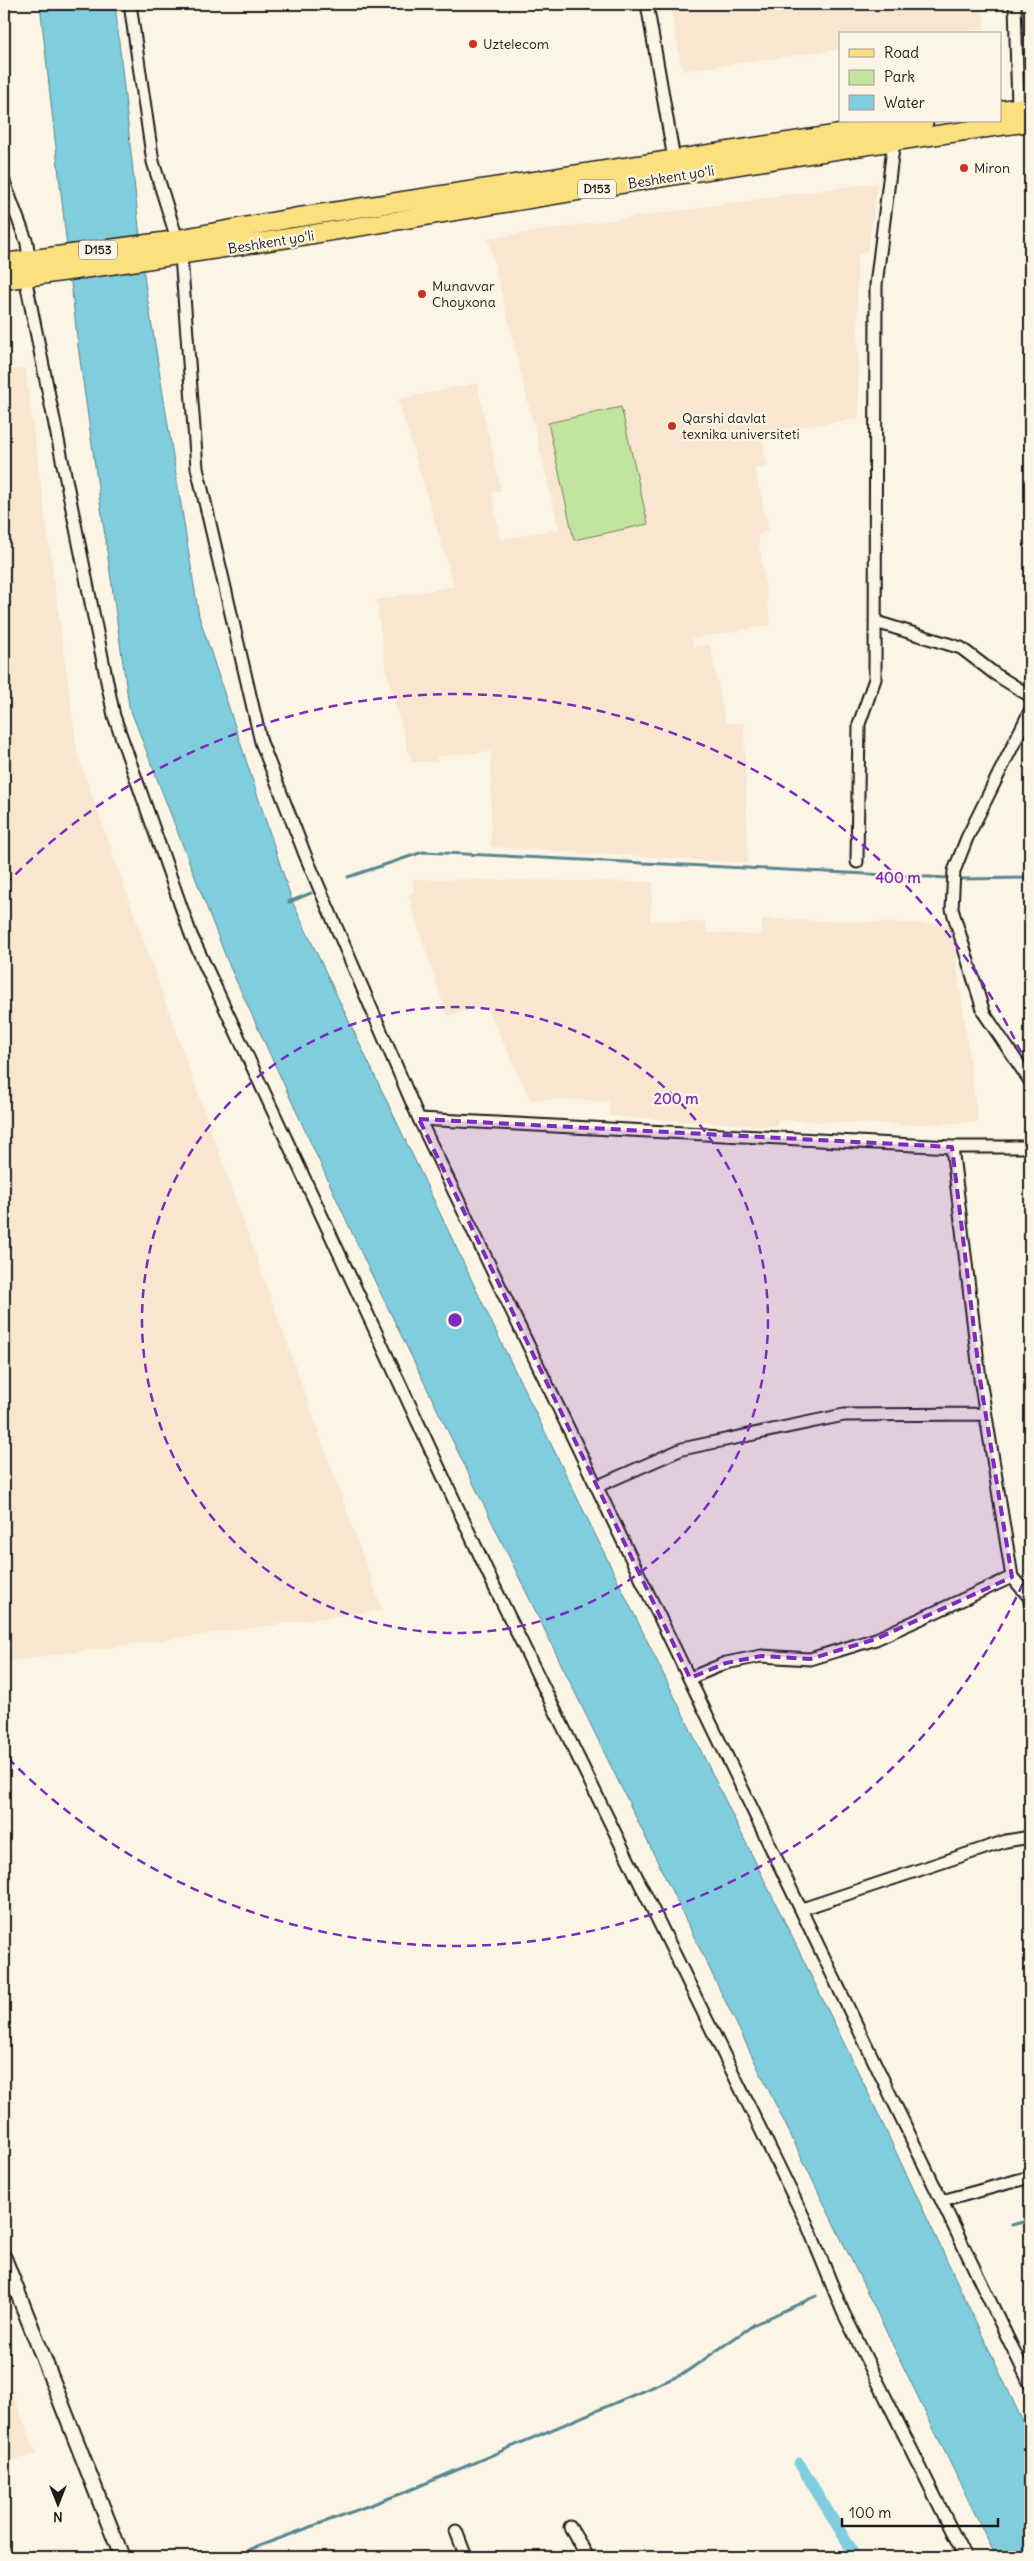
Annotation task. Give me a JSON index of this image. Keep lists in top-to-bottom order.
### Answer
{
  "streets": {
    "main road": ["Beshkent yoʻli", "D153"]
  },
  "crossings": [
    ["Beshkent yoʻli", "D153"]
  ],
  "places": [
    "Uztelecom",
    "Miron",
    "Munavvar Choyxona",
    "Qarshi davlat texnika universiteti"
  ],
  "legend": ["Road", "Park", "Water"],
  "scale_bar": "100 m",
  "north": "bottom",
  "rings": ["400 m", "200 m"]
}
